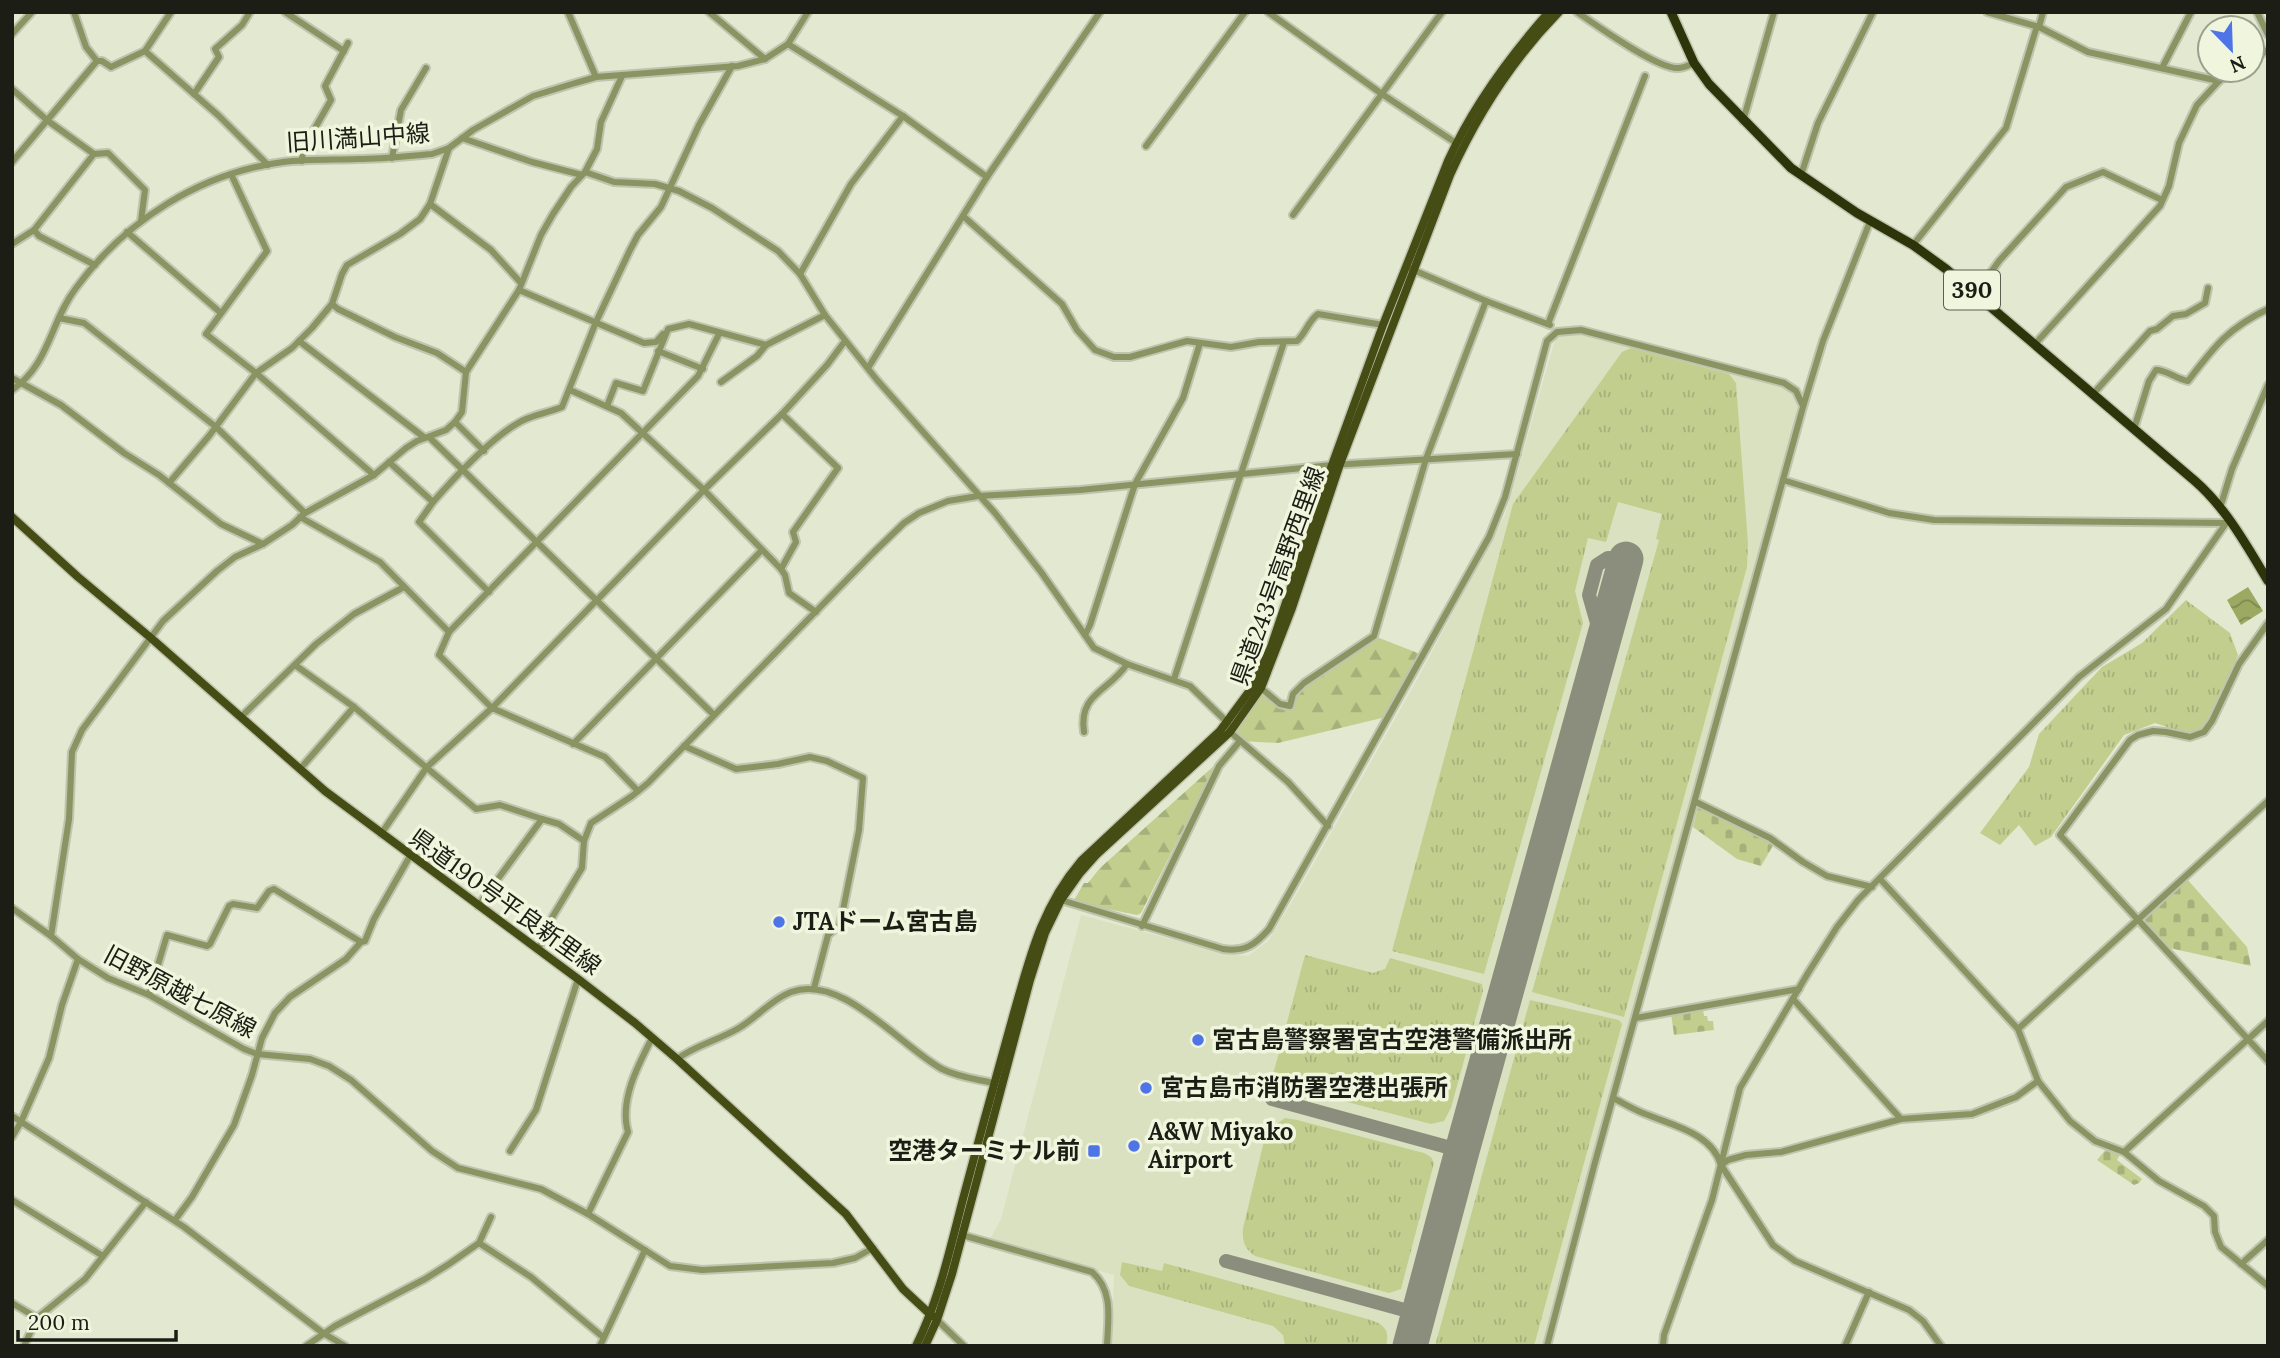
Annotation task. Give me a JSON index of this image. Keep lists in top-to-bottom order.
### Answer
{
  "streets": {
    "highway": ["390"],
    "main road": ["県道243号高野西里線", "県道190号平良新里線"],
    "street": ["旧川満山中線", "旧野原越七原線"]
  },
  "crossings": [
    ["県道243号高野西里線", "県道190号平良新里線"],
    ["県道190号平良新里線", "旧野原越七原線"]
  ],
  "places": {
    "other": [
      "JTAドーム宮古島",
      "宮古島警察署宮古空港警備派出所",
      "宮古島市消防署空港出張所",
      "A&W Miyako Airport"
    ],
    "transit": ["空港ターミナル前"]
  },
  "scale_bar": "200 m",
  "north": "bottom right"
}
